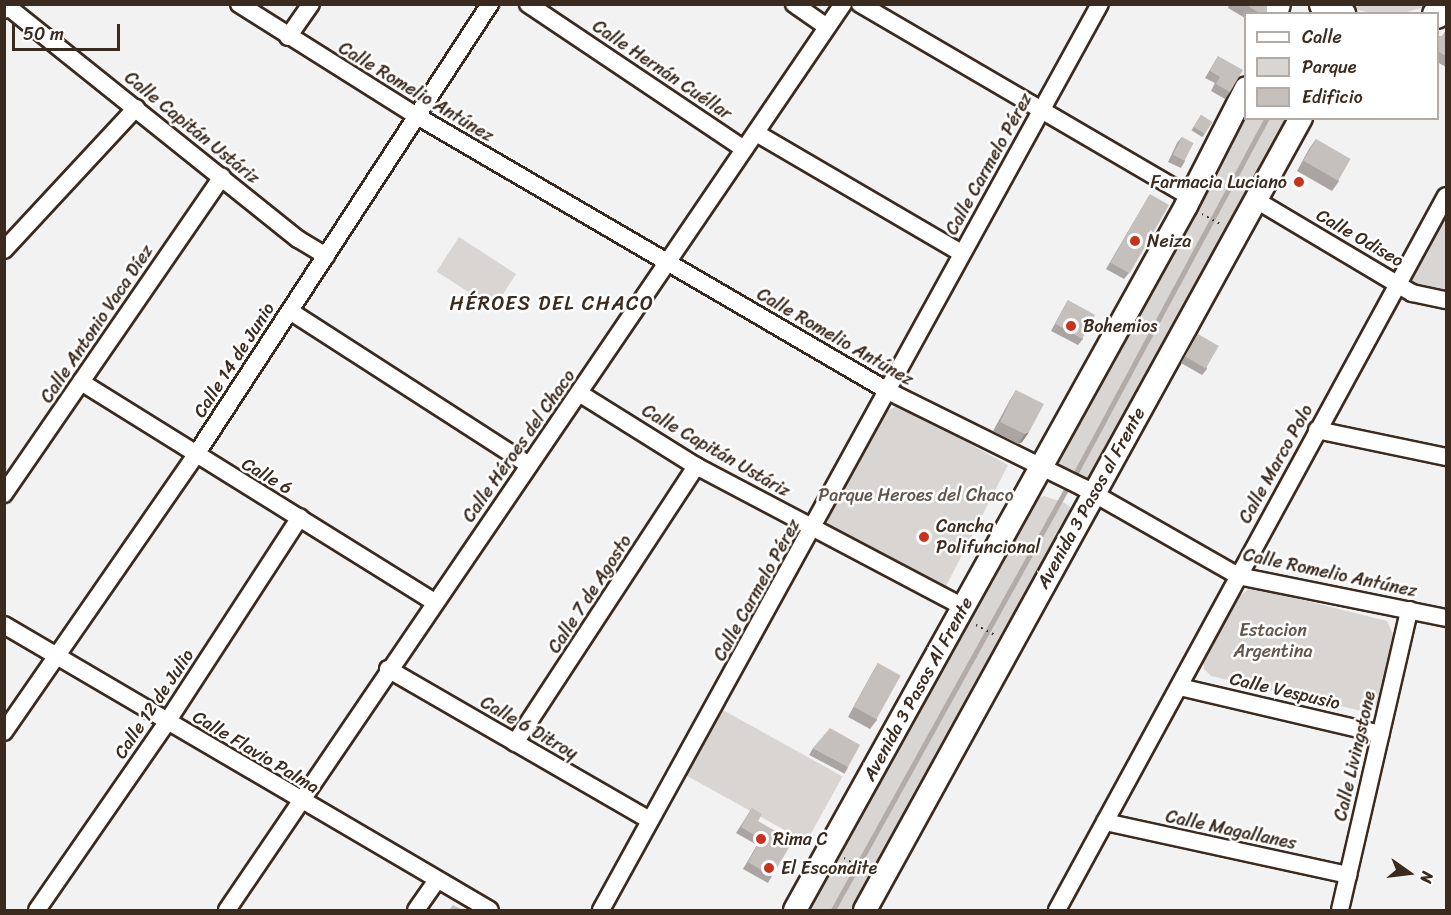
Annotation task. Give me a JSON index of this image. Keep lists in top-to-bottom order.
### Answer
{
  "streets": {
    "main road": ["Avenida 3 Pasos al Frente", "Avenida 3 Pasos Al Frente"],
    "street": [
      "Calle Hernán Cuéllar",
      "Calle Romelio Antúnez",
      "Calle Capitán Ustáriz",
      "Calle Carmelo Pérez",
      "Calle Odiseo",
      "Calle Antonio Vaca Díez",
      "Calle 14 de Junio",
      "Calle Héroes del Chaco",
      "Calle Marco Polo",
      "Calle 6",
      "Calle 7 de Agosto",
      "Calle Vespusio",
      "Calle 12 de Julio",
      "Calle 6 Ditroy",
      "Calle Flavio Palma",
      "Calle Livingstone",
      "Calle Magallanes"
    ]
  },
  "crossings": [
    ["Calle Hernán Cuéllar", "Calle Héroes del Chaco"],
    ["Calle Romelio Antúnez", "Calle Carmelo Pérez"],
    ["Calle Romelio Antúnez", "Calle 14 de Junio"],
    ["Calle Romelio Antúnez", "Calle Héroes del Chaco"],
    ["Calle Romelio Antúnez", "Calle Marco Polo"],
    ["Calle Romelio Antúnez", "Avenida 3 Pasos al Frente"],
    ["Calle Romelio Antúnez", "Avenida 3 Pasos Al Frente"],
    ["Calle Romelio Antúnez", "Calle Livingstone"],
    ["Calle Capitán Ustáriz", "Calle Carmelo Pérez"],
    ["Calle Capitán Ustáriz", "Calle Antonio Vaca Díez"],
    ["Calle Capitán Ustáriz", "Calle 14 de Junio"],
    ["Calle Capitán Ustáriz", "Calle Héroes del Chaco"],
    ["Calle Capitán Ustáriz", "Calle 7 de Agosto"],
    ["Calle Capitán Ustáriz", "Avenida 3 Pasos Al Frente"],
    ["Calle Carmelo Pérez", "Calle 6 Ditroy"],
    ["Calle Odiseo", "Calle Marco Polo"],
    ["Calle Odiseo", "Avenida 3 Pasos al Frente"],
    ["Calle Antonio Vaca Díez", "Calle 6"],
    ["Calle 14 de Junio", "Calle 6"],
    ["Calle 14 de Junio", "Calle Flavio Palma"],
    ["Calle Héroes del Chaco", "Calle 6"],
    ["Calle Héroes del Chaco", "Calle 6 Ditroy"],
    ["Calle Héroes del Chaco", "Calle Flavio Palma"],
    ["Calle Marco Polo", "Calle Vespusio"],
    ["Calle Marco Polo", "Calle Magallanes"],
    ["Calle 6", "Calle 12 de Julio"],
    ["Calle 7 de Agosto", "Calle 6 Ditroy"],
    ["Calle Vespusio", "Calle Livingstone"],
    ["Calle 12 de Julio", "Calle Flavio Palma"],
    ["Calle Livingstone", "Calle Magallanes"]
  ],
  "districts": ["HÉROES DEL CHACO"],
  "parks": ["Parque Heroes del Chaco", "Estacion Argentina"],
  "places": [
    "Farmacia Luciano",
    "Neiza",
    "Bohemios",
    "Cancha Polifuncional",
    "Rima C",
    "El Escondite"
  ],
  "legend": ["Calle", "Parque", "Edificio"],
  "scale_bar": "50 m",
  "north": "right"
}
